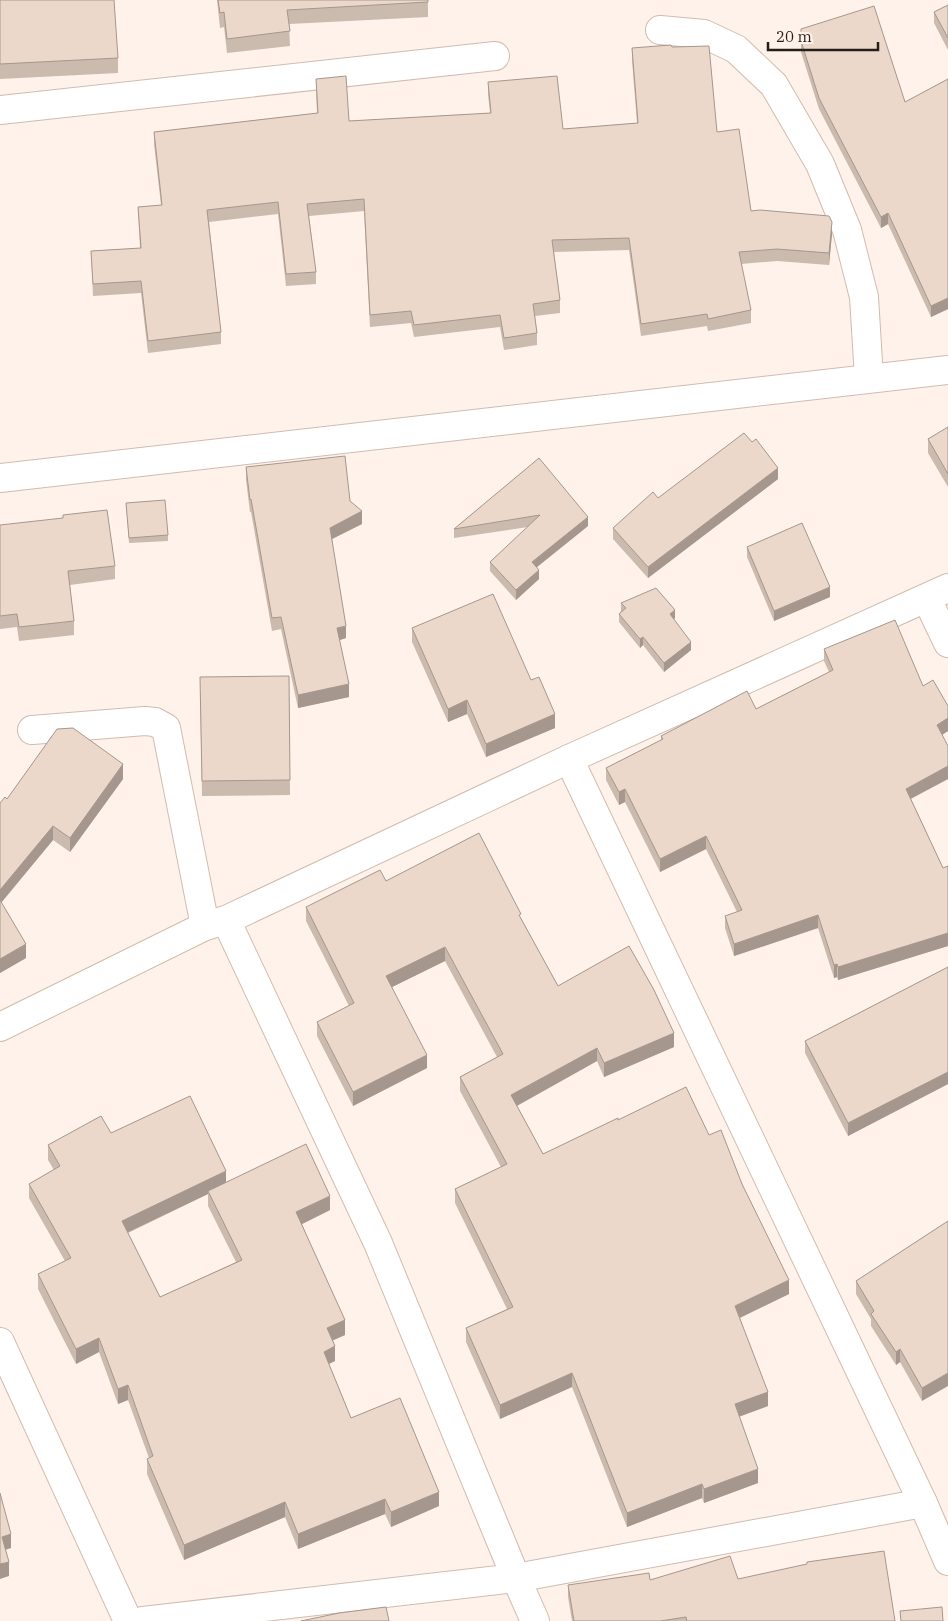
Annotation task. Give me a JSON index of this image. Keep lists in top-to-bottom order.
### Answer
{
  "scale_bar": "20 m"
}
